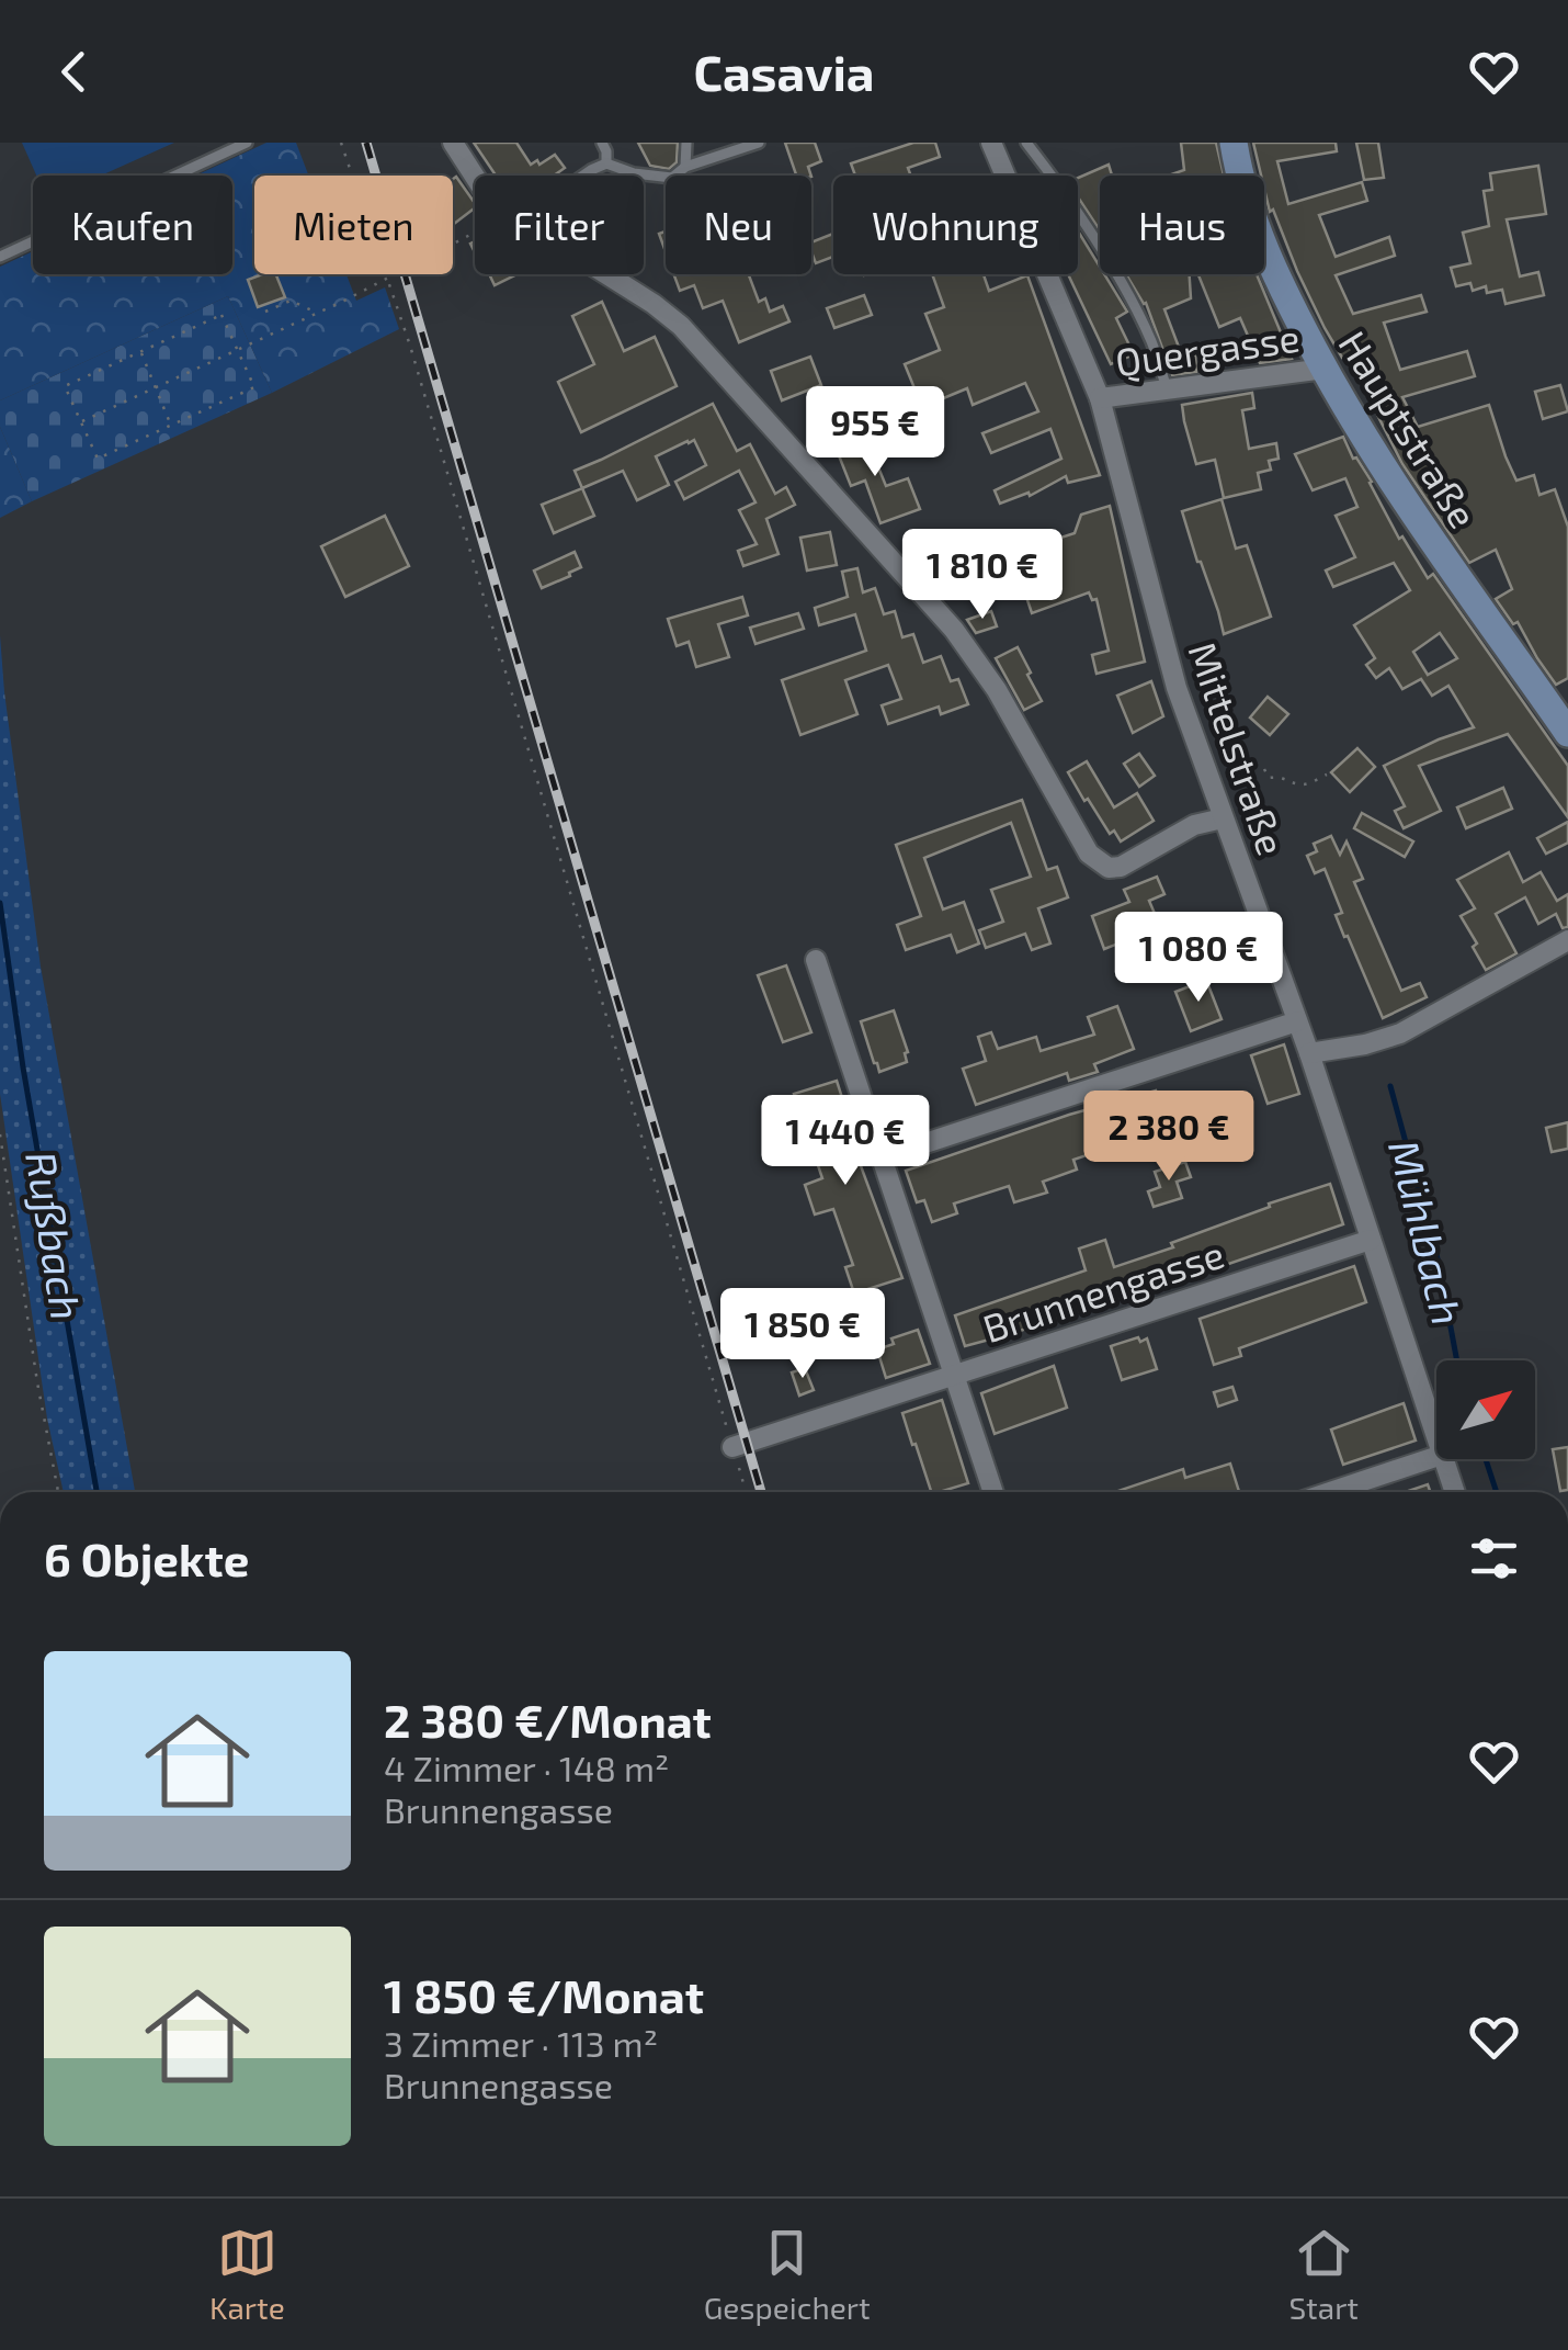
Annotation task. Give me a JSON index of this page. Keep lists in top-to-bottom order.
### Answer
{
  "streets": {
    "main road": ["Hauptstraße"],
    "street": ["Quergasse", "Mittelstraße", "Brunnengasse"]
  },
  "crossings": [
    ["Quergasse", "Hauptstraße"],
    ["Quergasse", "Mittelstraße"],
    ["Mittelstraße", "Brunnengasse"]
  ],
  "water": ["Mühlbach", "Rußbach"],
  "north": "top right",
  "page": {
    "header": "Casavia",
    "chip": [
      "Kaufen",
      "Mieten",
      "Filter",
      "Neu",
      "Wohnung",
      "Haus"
    ],
    "price": [
      "955 €",
      "1 810 €",
      "1 080 €",
      "2 380 €",
      "1 440 €",
      "1 850 €"
    ],
    "heading": "6 Objekte",
    "list": [
      {
        "name": "2 380 €/Monat",
        "note": "4 Zimmer · 148 m² · Brunnengasse"
      },
      {
        "name": "1 850 €/Monat",
        "note": "3 Zimmer · 113 m² · Brunnengasse"
      }
    ],
    "tabs": ["Karte", "Gespeichert", "Start"]
  }
}
